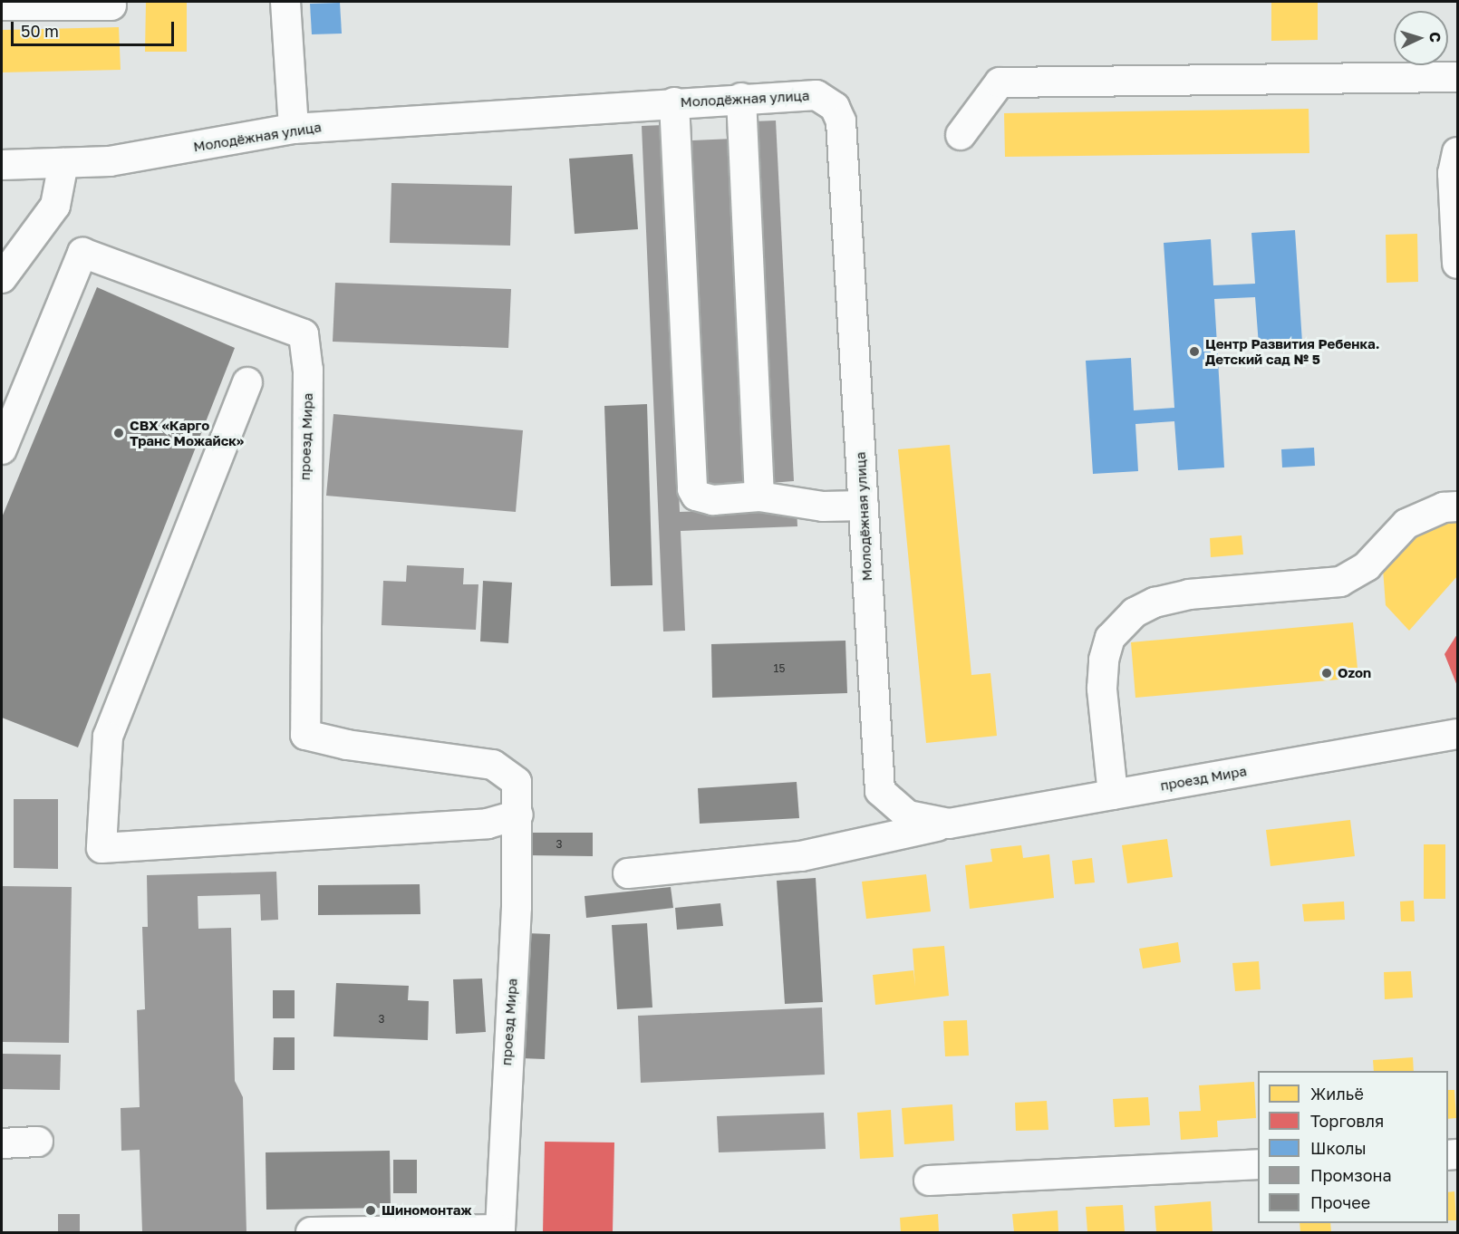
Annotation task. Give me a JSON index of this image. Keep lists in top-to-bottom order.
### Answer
{
  "streets": {
    "street": ["Молодёжная улица", "проезд Мира"]
  },
  "crossings": [
    ["Молодёжная улица", "проезд Мира"]
  ],
  "places": [
    "Центр Развития Ребенка. Детский сад № 5",
    "СВХ «Карго Транс Можайск»",
    "Ozon",
    "Шиномонтаж"
  ],
  "house_numbers": ["15", "3", "3"],
  "legend": [
    "Жильё",
    "Торговля",
    "Школы",
    "Промзона",
    "Прочее"
  ],
  "scale_bar": "50 m",
  "north": "right"
}
